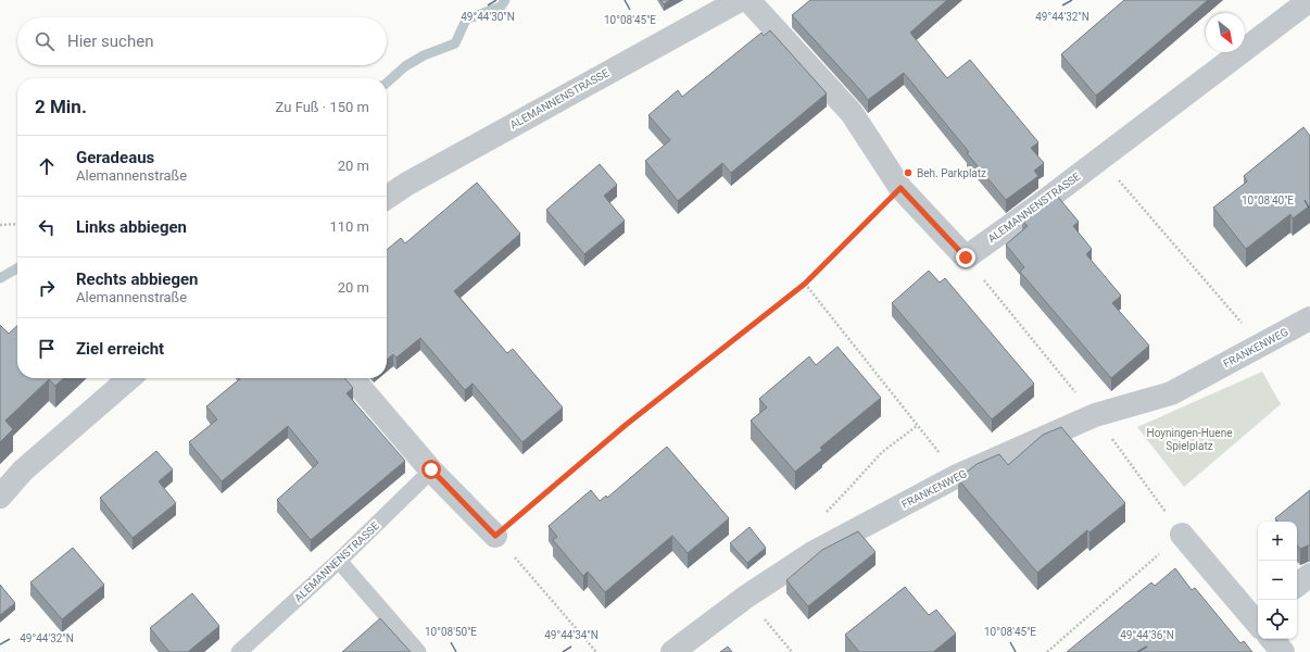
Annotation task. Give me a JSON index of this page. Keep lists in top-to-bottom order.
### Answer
{
  "streets": {
    "street": ["ALEMANNENSTRASSE", "FRANKENWEG"]
  },
  "parks": ["Hoyningen-Huene Spielplatz"],
  "places": ["Beh. Parkplatz"],
  "north": "bottom right",
  "page": {
    "search": "Hier suchen",
    "heading": ["2 Min.", "Zu Fuß · 150 m"],
    "list": [
      ["Geradeaus", "Alemannenstraße", "20 m"],
      ["Links abbiegen", "110 m"],
      ["Rechts abbiegen", "Alemannenstraße", "20 m"],
      "Ziel erreicht"
    ],
    "map_buttons": ["+", "−"]
  },
  "coordinates": [
    "49°44'30\"N",
    "49°44'32\"N",
    "10°08'45\"E",
    "10°08'40\"E",
    "10°08'50\"E",
    "49°44'34\"N",
    "49°44'36\"N"
  ]
}
